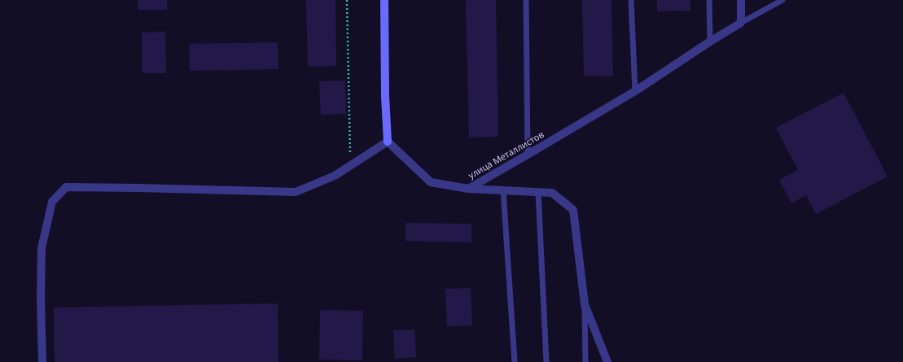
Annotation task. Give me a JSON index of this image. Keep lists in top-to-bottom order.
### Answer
{
  "streets": {
    "street": ["улица Металлистов"]
  }
}
